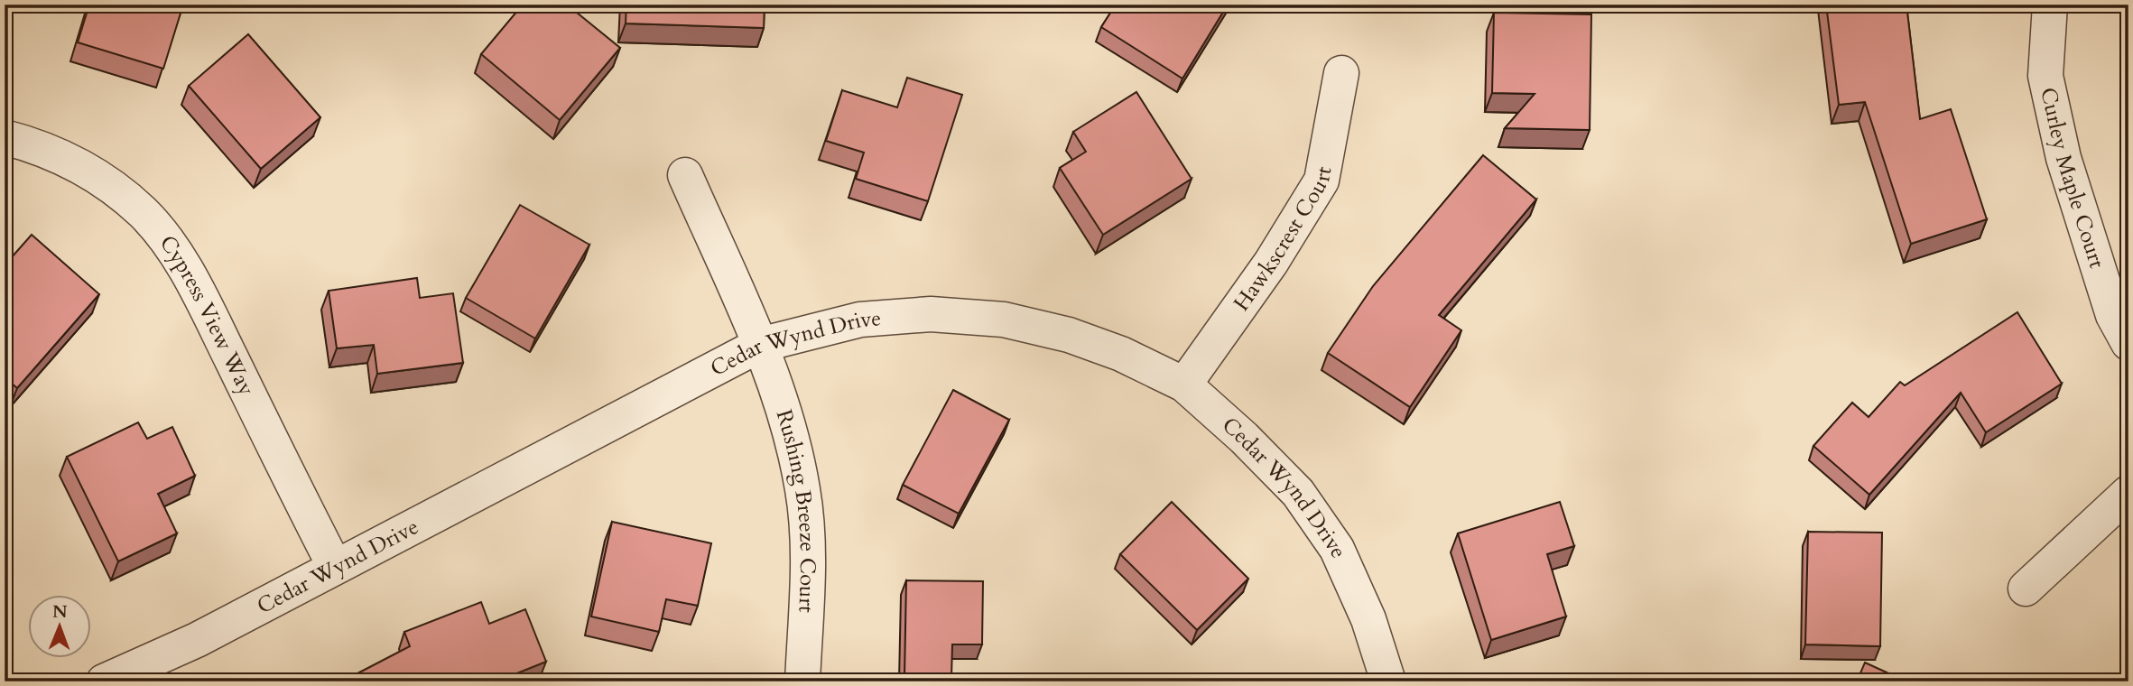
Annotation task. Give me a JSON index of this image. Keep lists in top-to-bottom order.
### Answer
{
  "streets": {
    "street": [
      "Curley Maple Court",
      "Hawkscrest Court",
      "Cypress View Way",
      "Cedar Wynd Drive",
      "Rushing Breeze Court"
    ]
  },
  "crossings": [
    ["Hawkscrest Court", "Cedar Wynd Drive"],
    ["Cypress View Way", "Cedar Wynd Drive"],
    ["Cedar Wynd Drive", "Rushing Breeze Court"]
  ],
  "north": "top"
}
